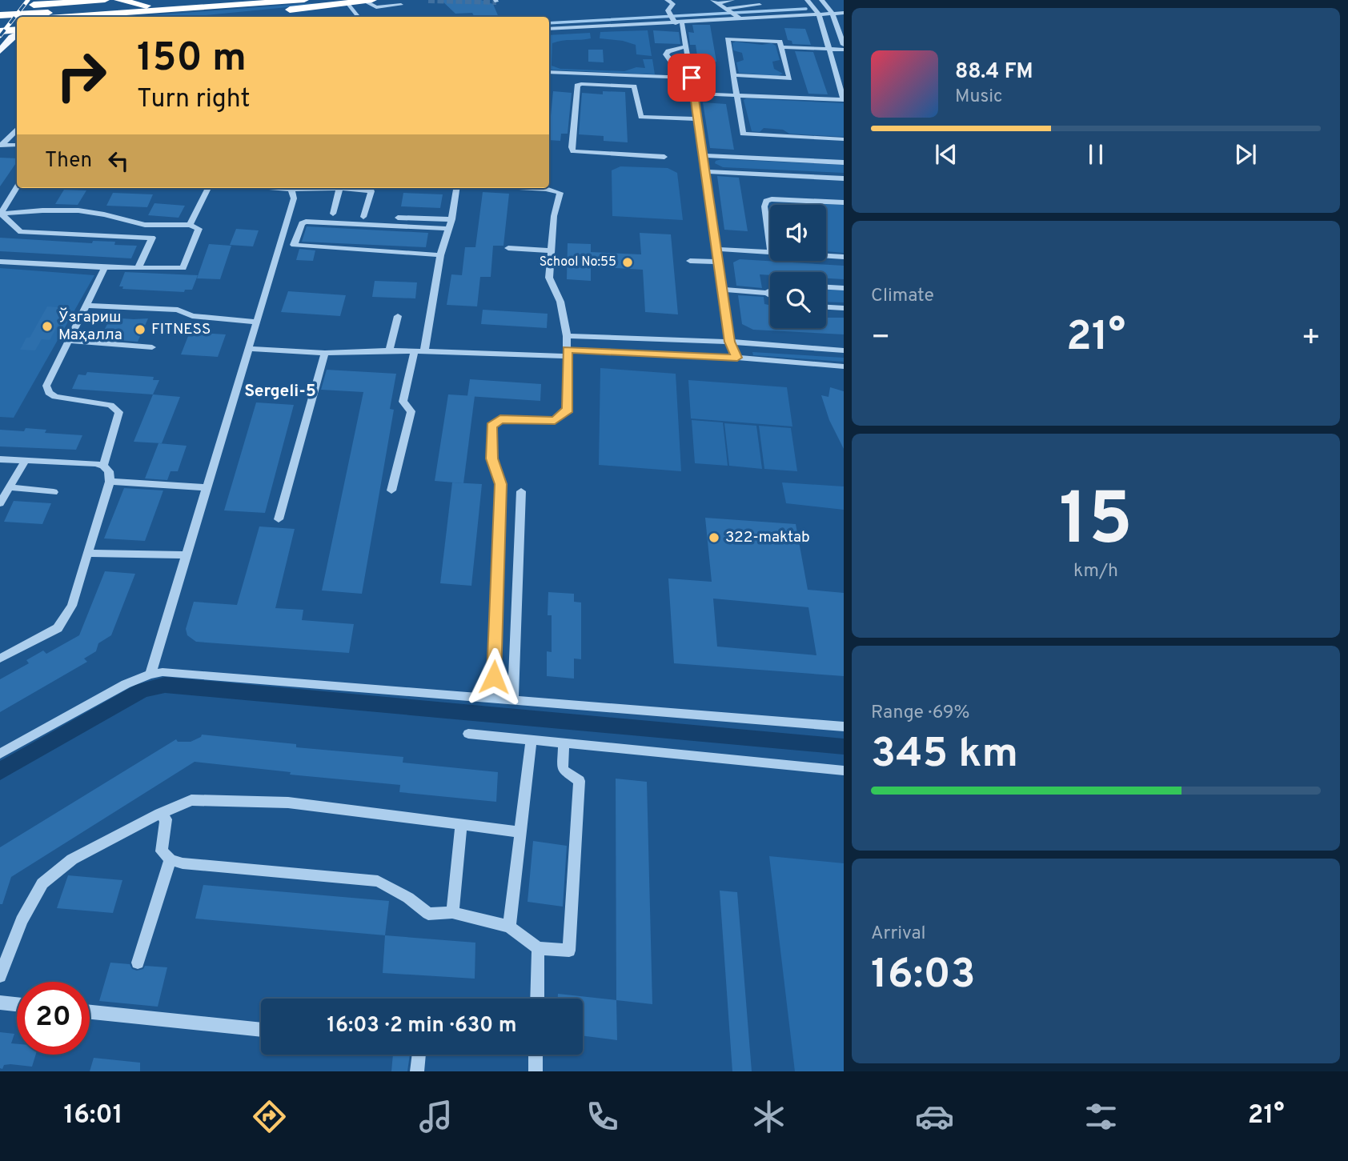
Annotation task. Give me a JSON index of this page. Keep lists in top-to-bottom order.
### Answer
{
  "districts": ["Sergeli-5"],
  "places": [
    "School No:55",
    "Ўзгариш Маҳалла",
    "FITNESS",
    "322-maktab"
  ],
  "page": {
    "turn": ["150 m", "Turn right"],
    "song": ["88.4 FM", "Music"],
    "then": "Then",
    "tile": [
      "Climate",
      ["15", "km/h"],
      ["Range · 69%", "345 km"],
      ["Arrival", "16:03"]
    ],
    "heat": ["−", "21°", "+"],
    "limit": "20",
    "trip": "16:03 · 2 min · 630 m",
    "tabs": ["16:01", "21°"]
  }
}
